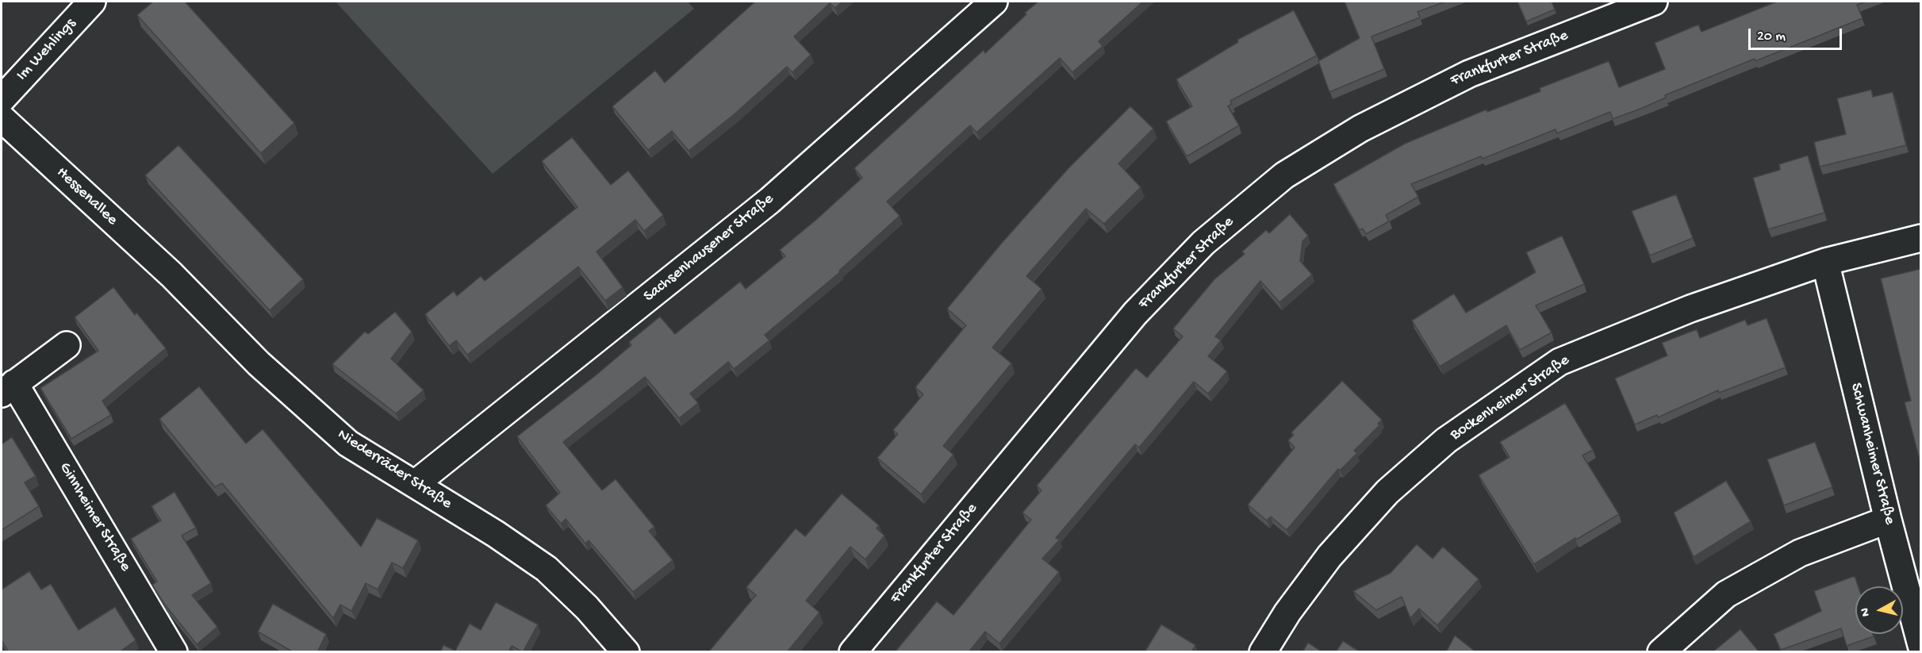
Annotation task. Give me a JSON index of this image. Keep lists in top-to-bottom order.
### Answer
{
  "streets": {
    "street": [
      "Im Wehlings",
      "Frankfurter Straße",
      "Hessenallee",
      "Sachsenhausener Straße",
      "Bockenheimer Straße",
      "Schwanheimer Straße",
      "Niederräder Straße",
      "Ginnheimer Straße"
    ]
  },
  "crossings": [
    ["Hessenallee", "Niederräder Straße"],
    ["Sachsenhausener Straße", "Niederräder Straße"],
    ["Bockenheimer Straße", "Schwanheimer Straße"]
  ],
  "scale_bar": "20 m",
  "north": "left"
}
